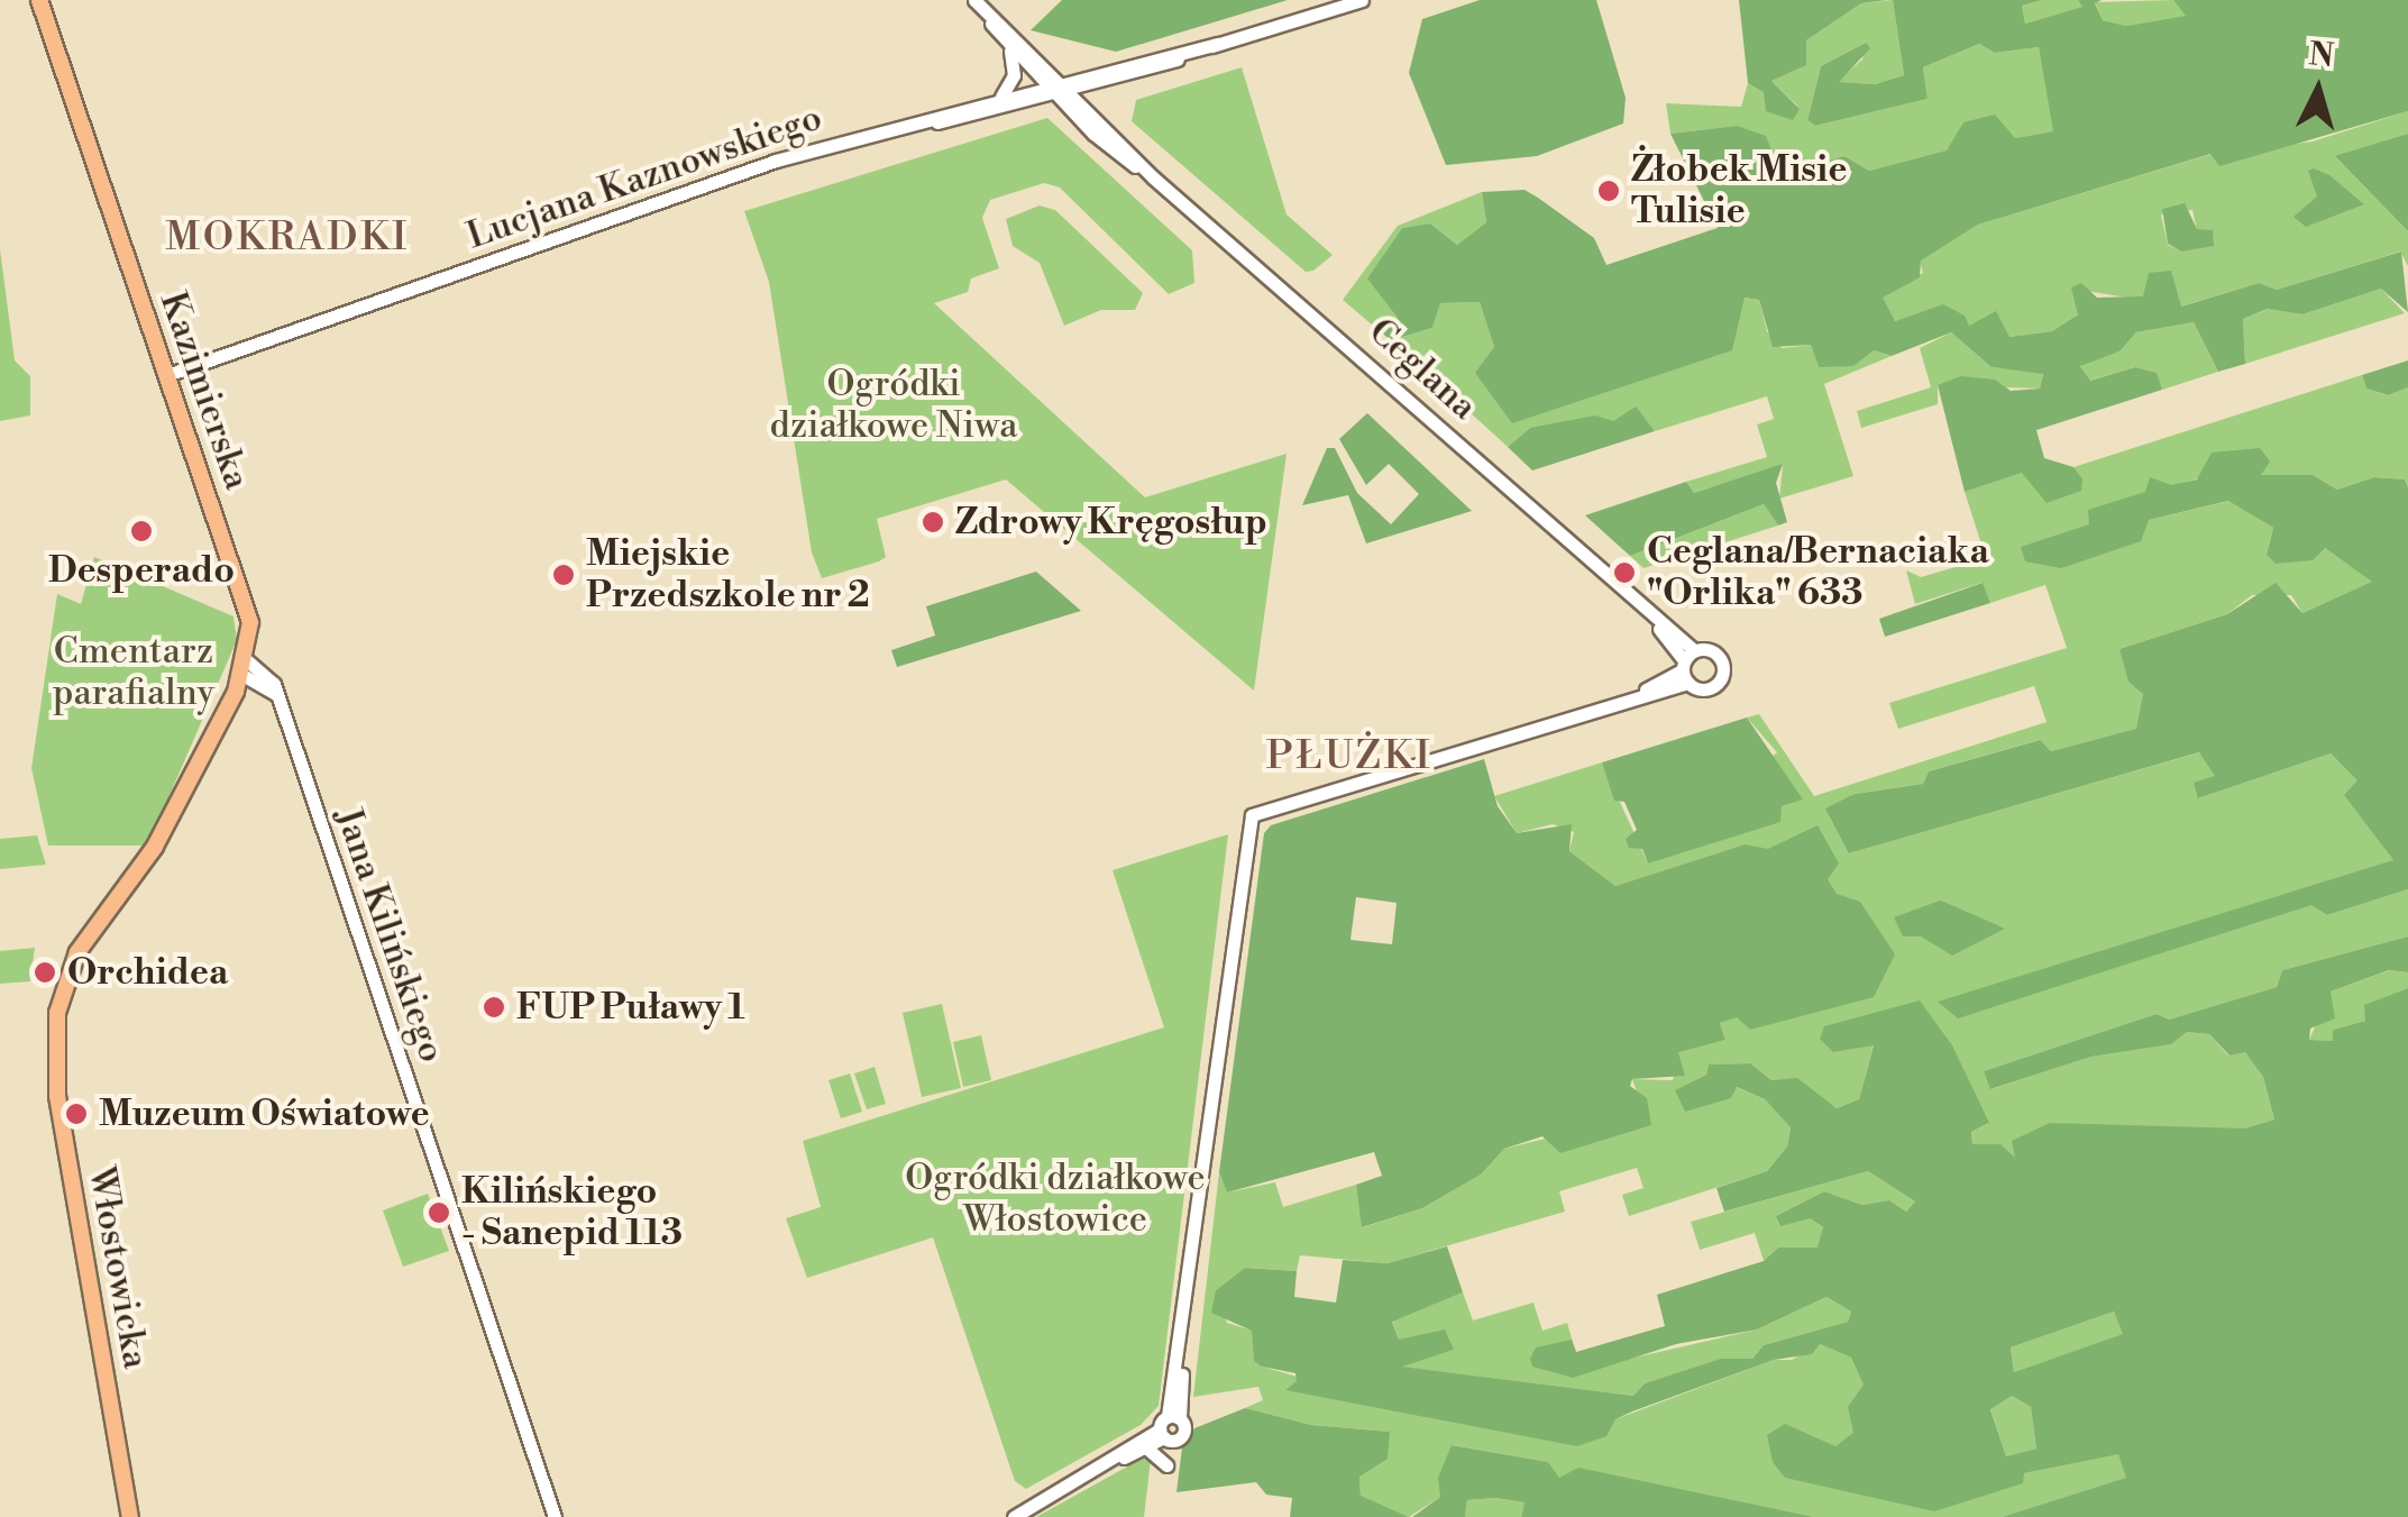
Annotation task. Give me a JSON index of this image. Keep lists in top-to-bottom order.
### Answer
{
  "streets": {
    "main road": ["Kazimierska", "Włostowicka"],
    "street": ["Lucjana Kaznowskiego", "Ceglana", "Jana Kilińskiego"]
  },
  "crossings": [
    ["Lucjana Kaznowskiego", "Ceglana"],
    ["Lucjana Kaznowskiego", "Kazimierska"],
    ["Kazimierska", "Jana Kilińskiego"],
    ["Kazimierska", "Włostowicka"],
    ["Jana Kilińskiego", "Włostowicka"]
  ],
  "districts": ["MOKRADKI", "PŁUŻKI"],
  "parks": ["Ogródki działkowe Niwa", "Cmentarz parafialny", "Ogródki działkowe Włostowice"],
  "places": [
    "Żłobek Misie Tulisie",
    "Zdrowy Kręgosłup",
    "Desperado",
    "Ceglana/Bernaciaka \"Orlika\" 633",
    "Miejskie Przedszkole nr 2",
    "Orchidea",
    "FUP Puławy 1",
    "Muzeum Oświatowe",
    "Kilińskiego - Sanepid 113"
  ],
  "north": "top"
}
